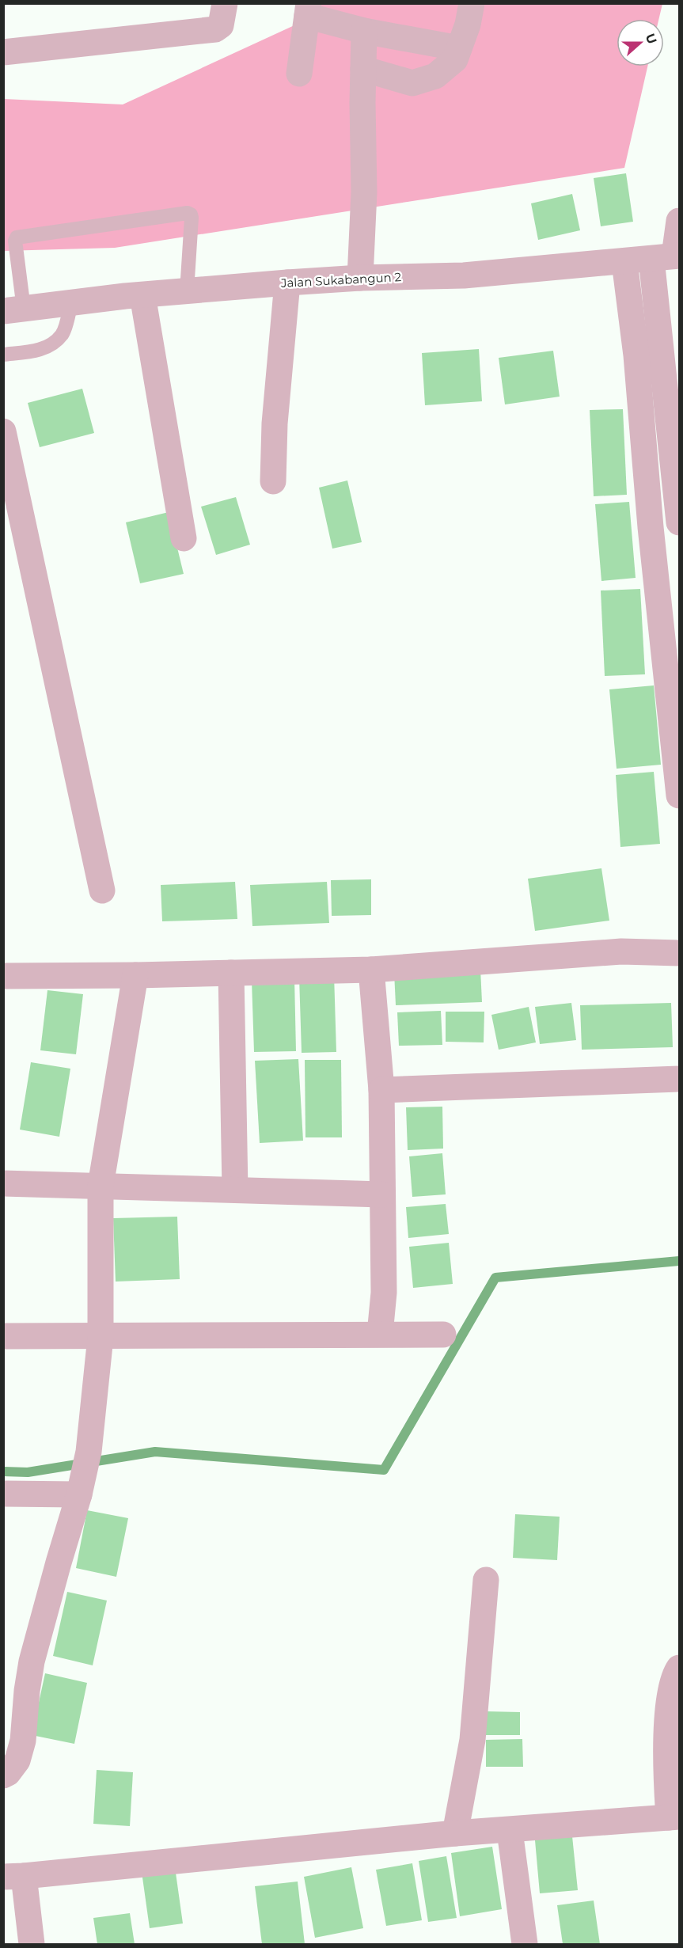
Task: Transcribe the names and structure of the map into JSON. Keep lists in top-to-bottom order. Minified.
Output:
{"streets":{"street":["Jalan Sukabangun 2"]},"north":"right"}
